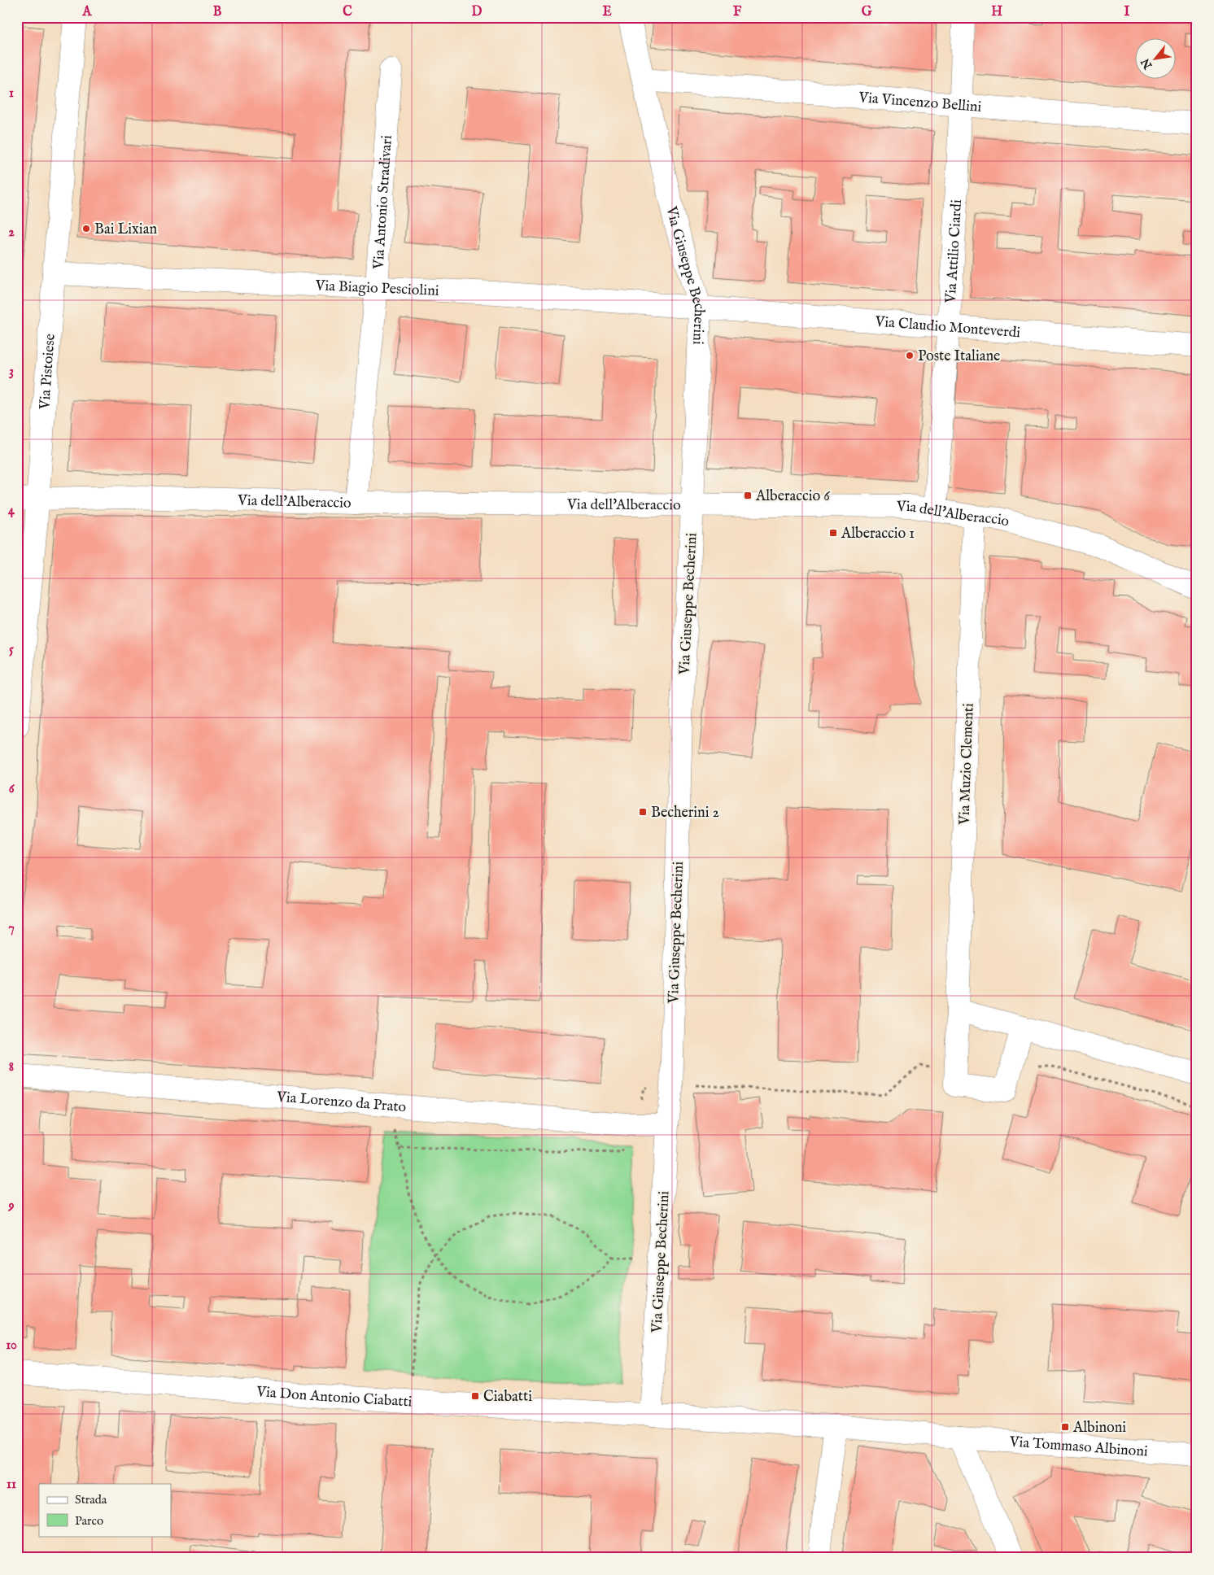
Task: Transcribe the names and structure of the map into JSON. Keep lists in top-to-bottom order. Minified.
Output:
{"streets":{"street":["Via Vincenzo Bellini","Via Antonio Stradivari","Via Attilio Ciardi","Via Giuseppe Becherini","Via Biagio Pesciolini","Via Claudio Monteverdi","Via Pistoiese","Via dell'Alberaccio","Via Muzio Clementi","Via Lorenzo da Prato","Via Don Antonio Ciabatti","Via Tommaso Albinoni"]},"crossings":[["Via Vincenzo Bellini","Via Attilio Ciardi"],["Via Vincenzo Bellini","Via Giuseppe Becherini"],["Via Antonio Stradivari","Via Biagio Pesciolini"],["Via Antonio Stradivari","Via dell'Alberaccio"],["Via Attilio Ciardi","Via Claudio Monteverdi"],["Via Attilio Ciardi","Via dell'Alberaccio"],["Via Giuseppe Becherini","Via Biagio Pesciolini"],["Via Giuseppe Becherini","Via Claudio Monteverdi"],["Via Giuseppe Becherini","Via dell'Alberaccio"],["Via Giuseppe Becherini","Via Lorenzo da Prato"],["Via Giuseppe Becherini","Via Don Antonio Ciabatti"],["Via Biagio Pesciolini","Via Claudio Monteverdi"],["Via Biagio Pesciolini","Via Pistoiese"],["Via Pistoiese","Via dell'Alberaccio"],["Via dell'Alberaccio","Via Muzio Clementi"]],"places":{"other":["Bai Lixian","Poste Italiane"],"transit":["Alberaccio 6","Alberaccio 1","Becherini 2","Ciabatti","Albinoni"]},"legend":["Strada","Parco"],"north":"bottom left","grid":{"columns":["A","B","C","D","E","F","G","H","I"],"rows":["1","2","3","4","5","6","7","8","9","10","11"]}}
